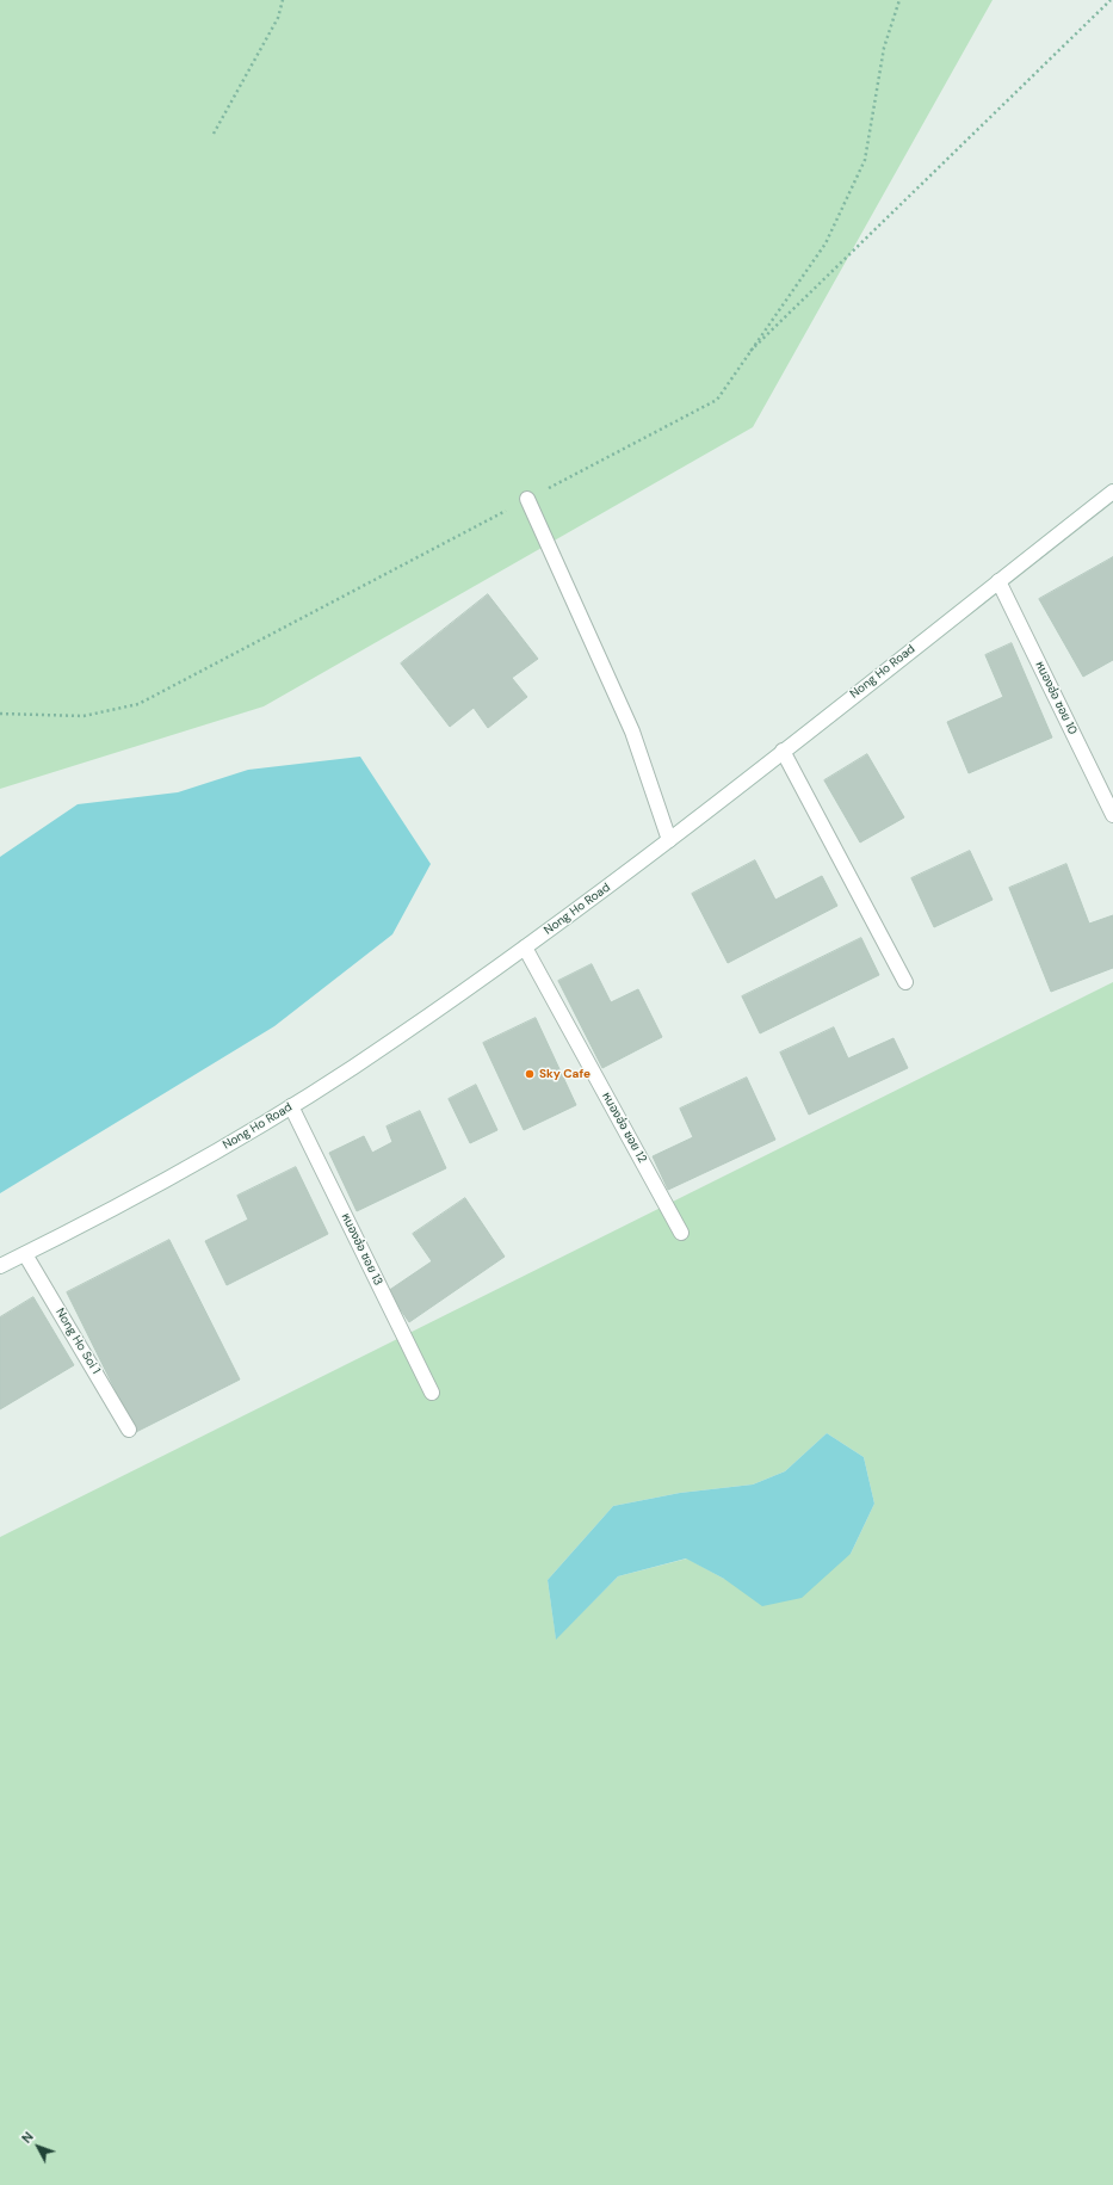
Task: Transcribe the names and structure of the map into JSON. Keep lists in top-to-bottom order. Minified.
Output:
{"streets":{"main road":["Nong Ho Road","หนองฮ่อ ซอย 10","หนองฮ่อ ซอย 12","หนองฮ่อ ซอย 13","Nong Ho Soi 1"]},"crossings":[["Nong Ho Road","หนองฮ่อ ซอย 10"],["Nong Ho Road","หนองฮ่อ ซอย 12"],["Nong Ho Road","หนองฮ่อ ซอย 13"],["Nong Ho Road","Nong Ho Soi 1"]],"places":["Sky Cafe"],"north":"top left"}
